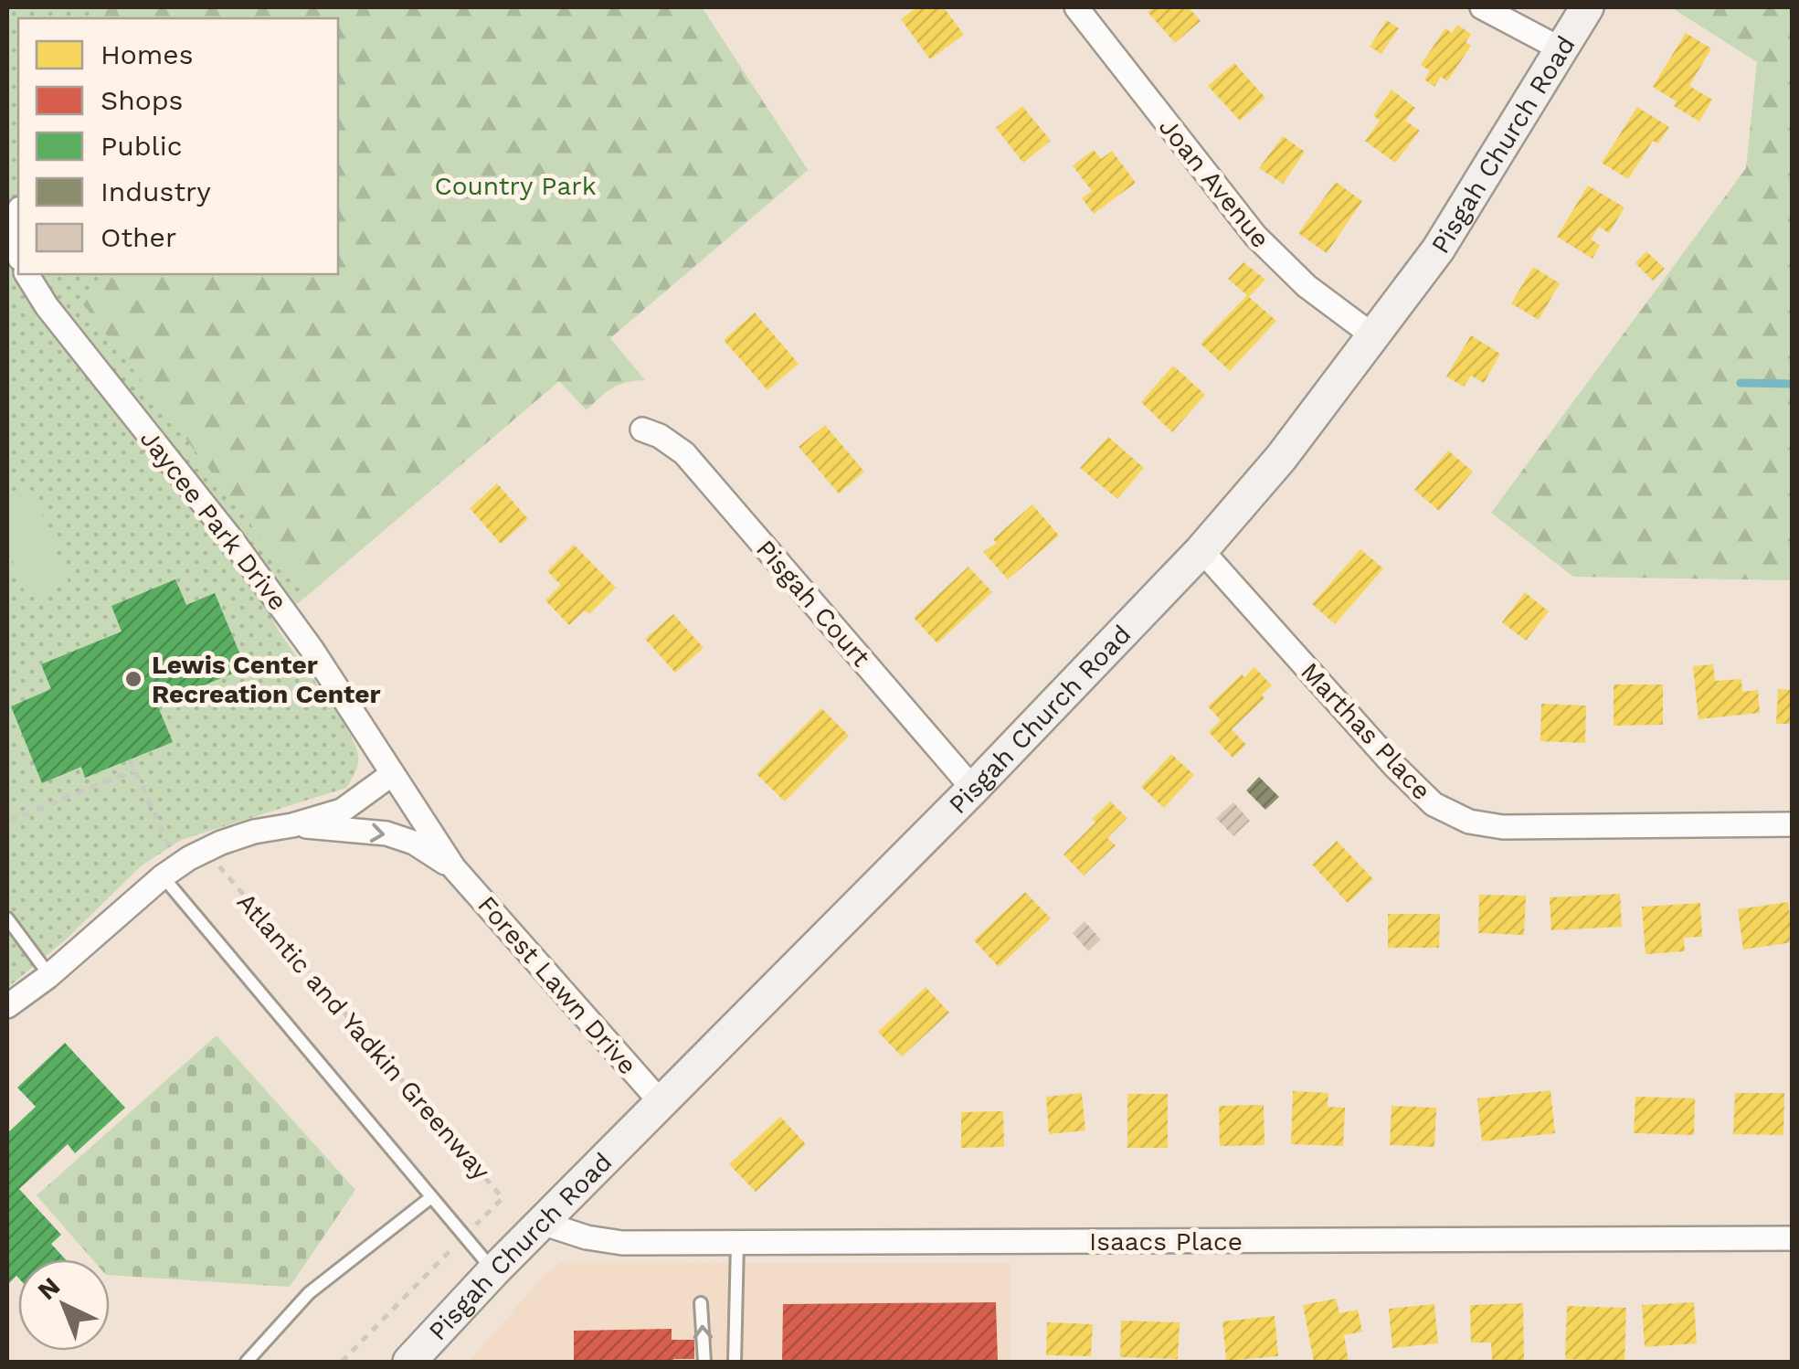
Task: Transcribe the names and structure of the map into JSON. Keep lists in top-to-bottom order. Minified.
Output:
{"streets":{"main road":["Pisgah Church Road"],"street":["Joan Avenue","Jaycee Park Drive","Pisgah Court","Marthas Place","Forest Lawn Drive","Isaacs Place"],"path":["Atlantic and Yadkin Greenway"]},"crossings":[["Pisgah Church Road","Joan Avenue"],["Pisgah Church Road","Pisgah Court"],["Pisgah Church Road","Marthas Place"],["Pisgah Church Road","Forest Lawn Drive"],["Pisgah Church Road","Isaacs Place"],["Jaycee Park Drive","Forest Lawn Drive"]],"parks":["Country Park"],"places":["Lewis Center Recreation Center"],"legend":["Homes","Shops","Public","Industry","Other"],"north":"top left"}
